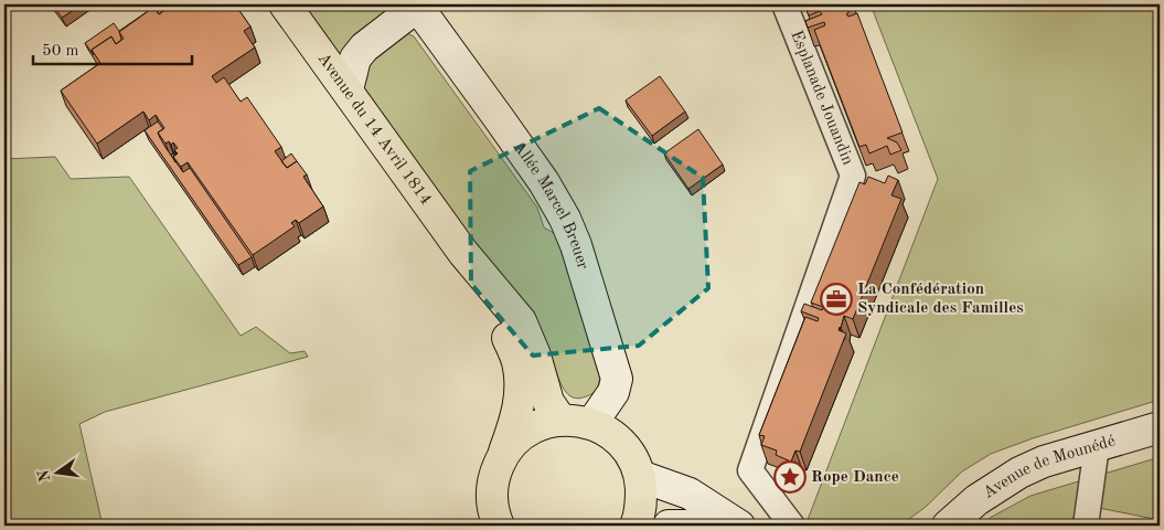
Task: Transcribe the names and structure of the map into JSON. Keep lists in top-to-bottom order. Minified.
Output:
{"streets":{"main road":["Avenue du 14 Avril 1814"],"street":["Esplanade Jouandin","Allée Marcel Breuer","Avenue de Mounédé"]},"crossings":[["Avenue du 14 Avril 1814","Allée Marcel Breuer"]],"places":{"office":["La Confédération Syndicale des Familles"],"place":["Rope Dance"]},"scale_bar":"50 m","north":"left"}
